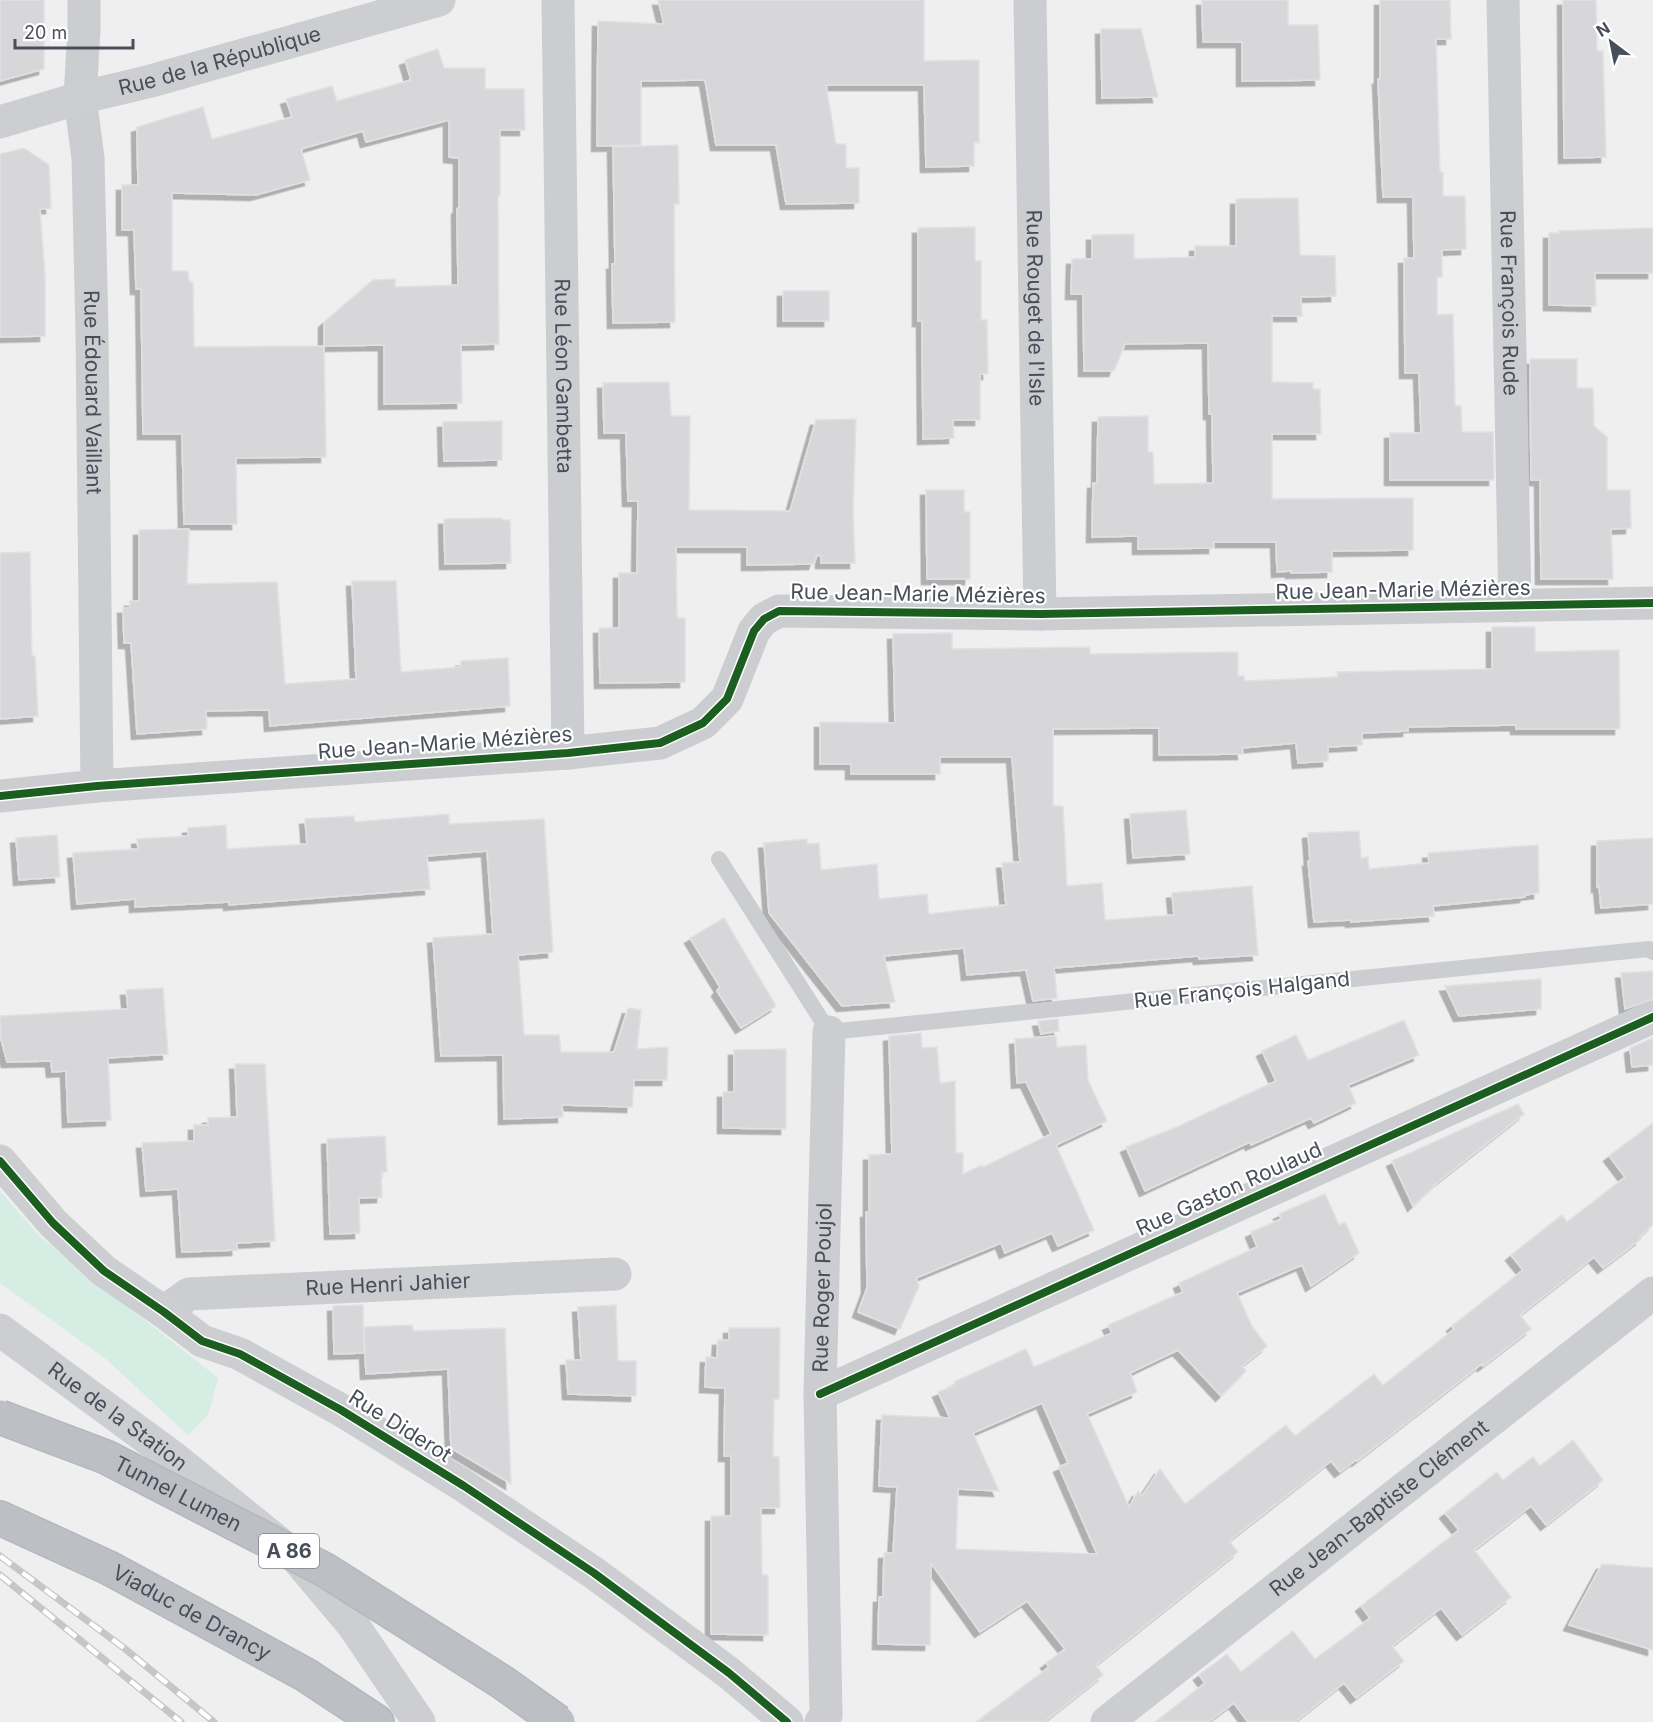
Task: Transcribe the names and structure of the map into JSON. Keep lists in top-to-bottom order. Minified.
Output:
{"streets":{"highway":["Tunnel Lumen","A 86","Viaduc de Drancy"],"street":["Rue de la République","Rue François Rude","Rue Rouget de l'Isle","Rue Léon Gambetta","Rue Édouard Vaillant","Rue Jean-Marie Mézières","Rue Gaston Roulaud","Rue Henri Jahier","Rue Roger Poujol","Rue de la Station","Rue Diderot","Rue Jean-Baptiste Clément"],"lane":["Rue François Halgand"]},"crossings":[["Rue de la République","Rue Édouard Vaillant"],["Rue François Rude","Rue Jean-Marie Mézières"],["Rue Rouget de l'Isle","Rue Jean-Marie Mézières"],["Rue Léon Gambetta","Rue Jean-Marie Mézières"],["Rue Édouard Vaillant","Rue Jean-Marie Mézières"],["Rue François Halgand","Rue Roger Poujol"],["Rue Gaston Roulaud","Rue Roger Poujol"],["Rue Henri Jahier","Rue Diderot"]],"scale_bar":"20 m","north":"top left"}
